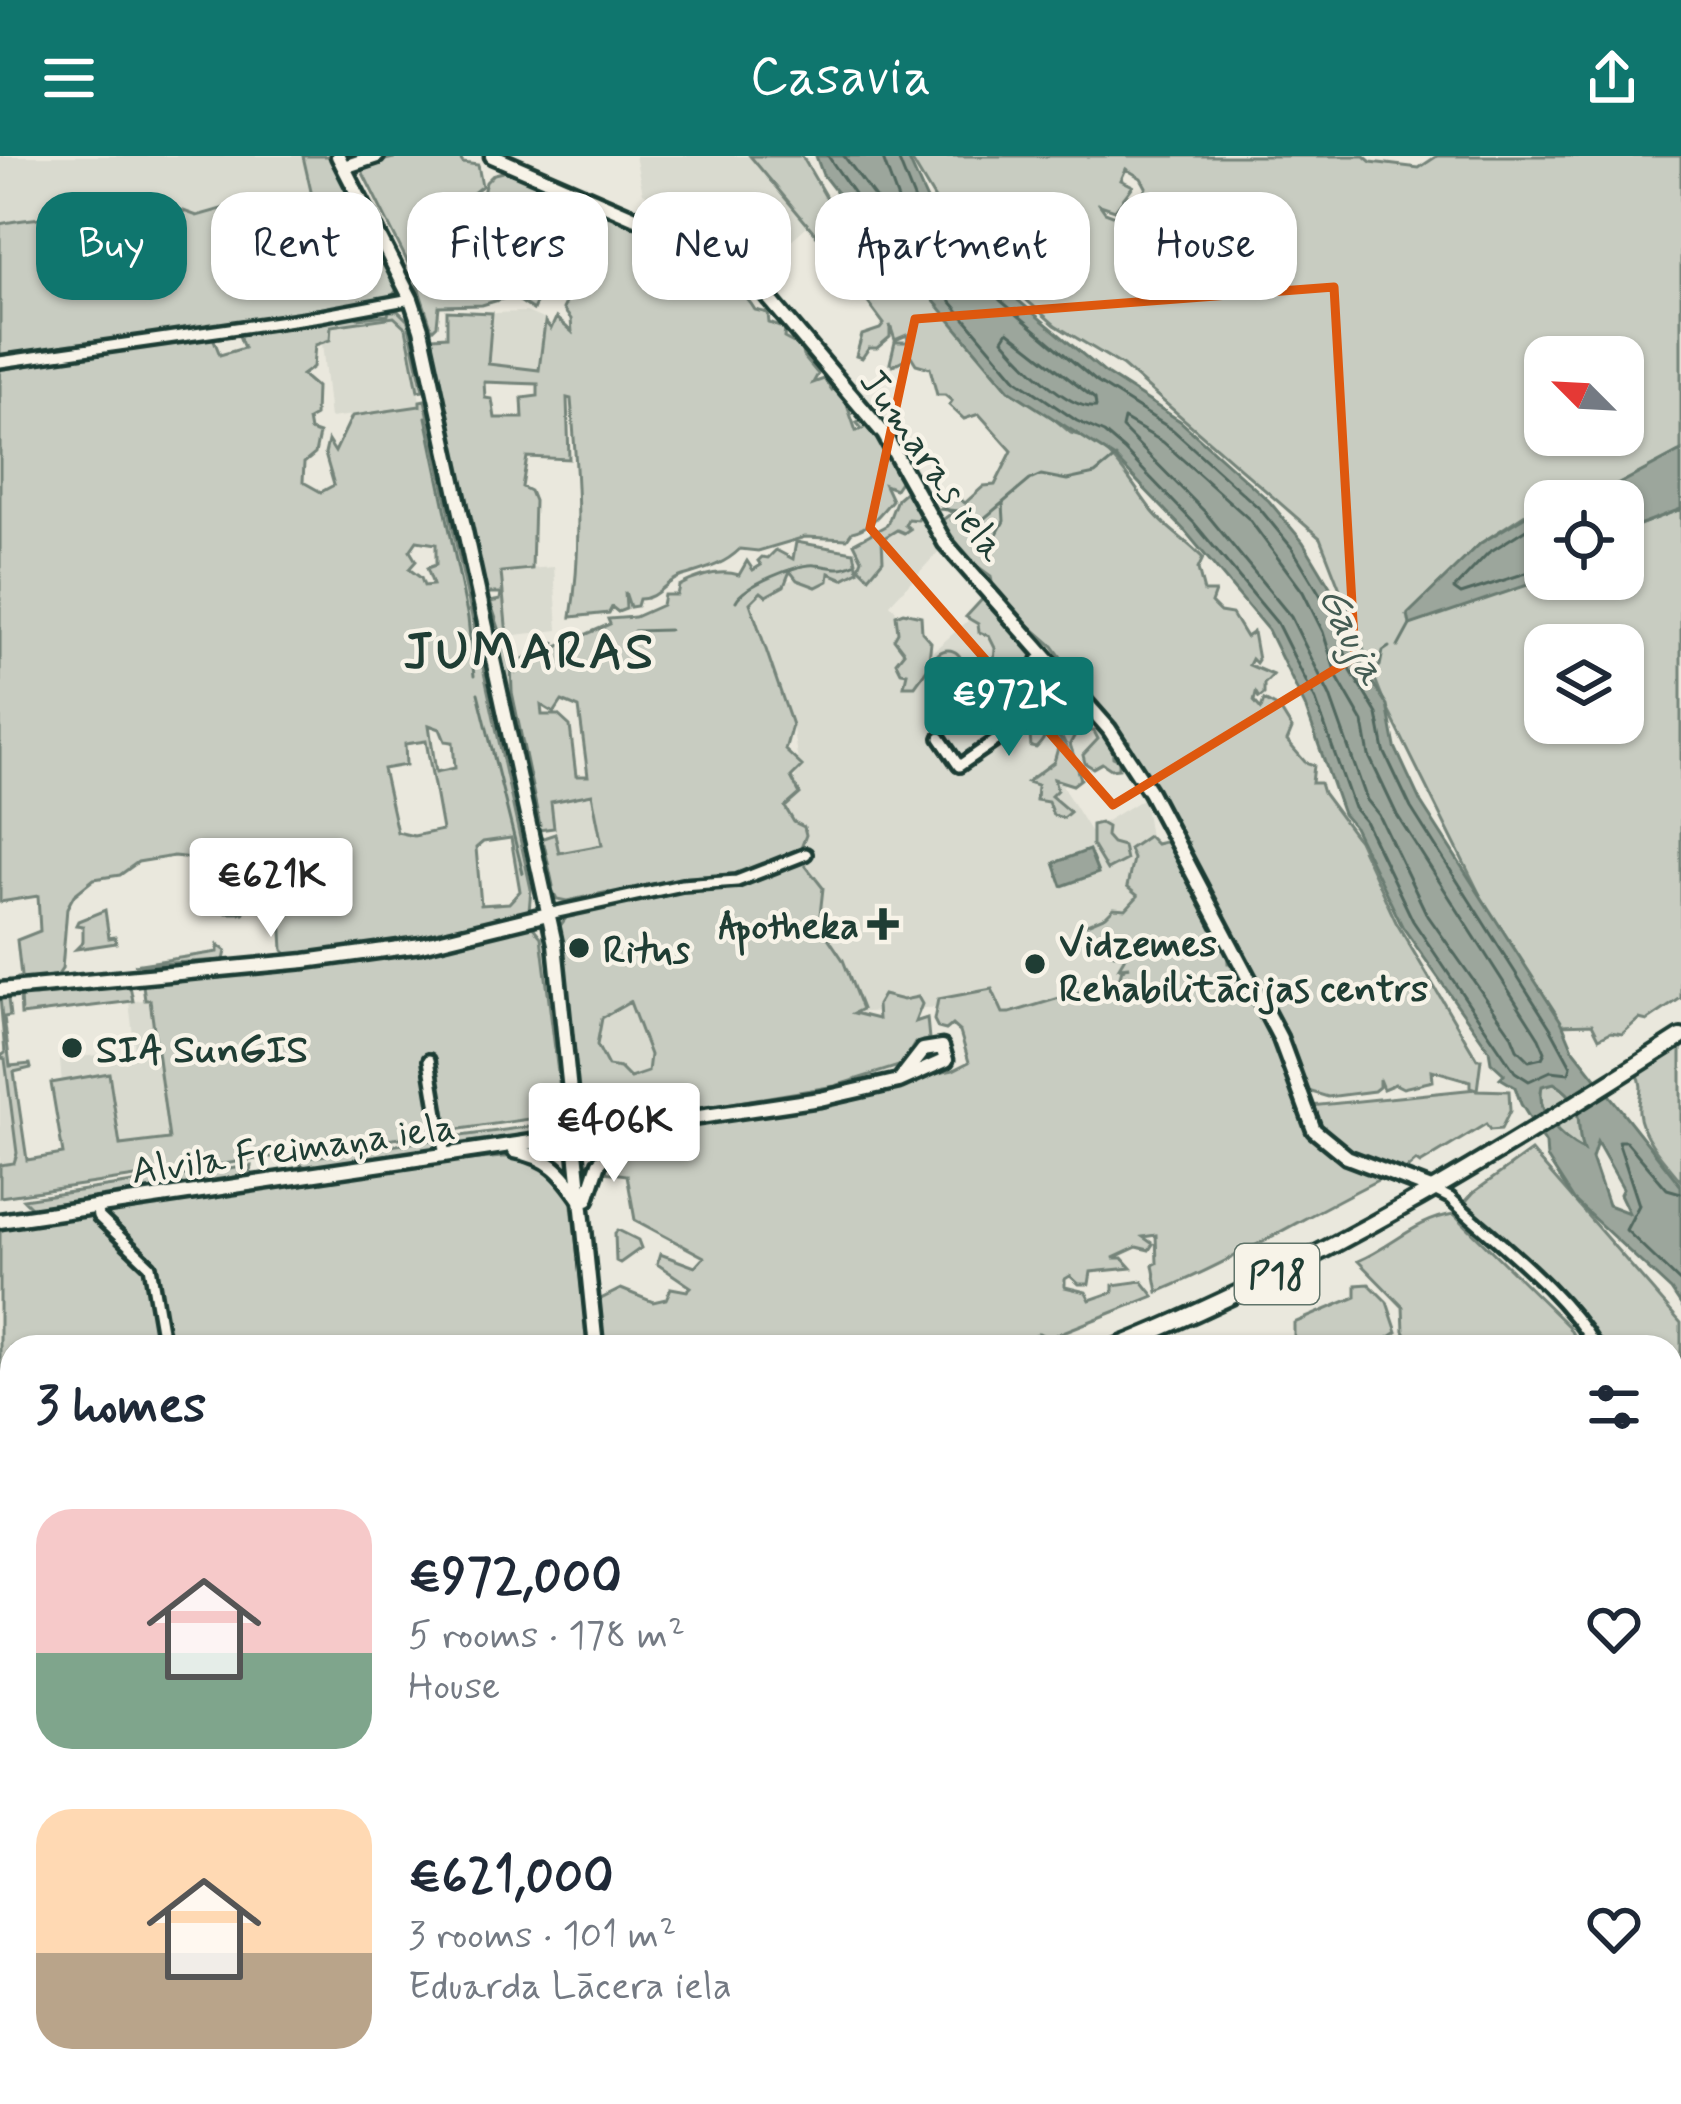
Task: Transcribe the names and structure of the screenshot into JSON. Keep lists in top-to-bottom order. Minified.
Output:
{"streets":{"main road":["P18"],"street":["Jumaras iela","Alvila Freimaņa iela"]},"crossings":[["Jumaras iela","P18"]],"districts":["JUMARAS"],"water":["Gauja"],"places":{"health":["Apotheka"],"other":["Ritus","Vidzemes Rehabilitācijas centrs","SIA SunGIS"]},"north":"top left","page":{"header":"Casavia","chip":["Buy","Rent","Filters","New","Apartment","House"],"price":["€972K","€621K","€406K"],"heading":"3 homes","list":[{"name":"€972,000","note":"5 rooms · 178 m² · House"},{"name":"€621,000","note":"3 rooms · 101 m² · Eduarda Lācera iela"}]}}
